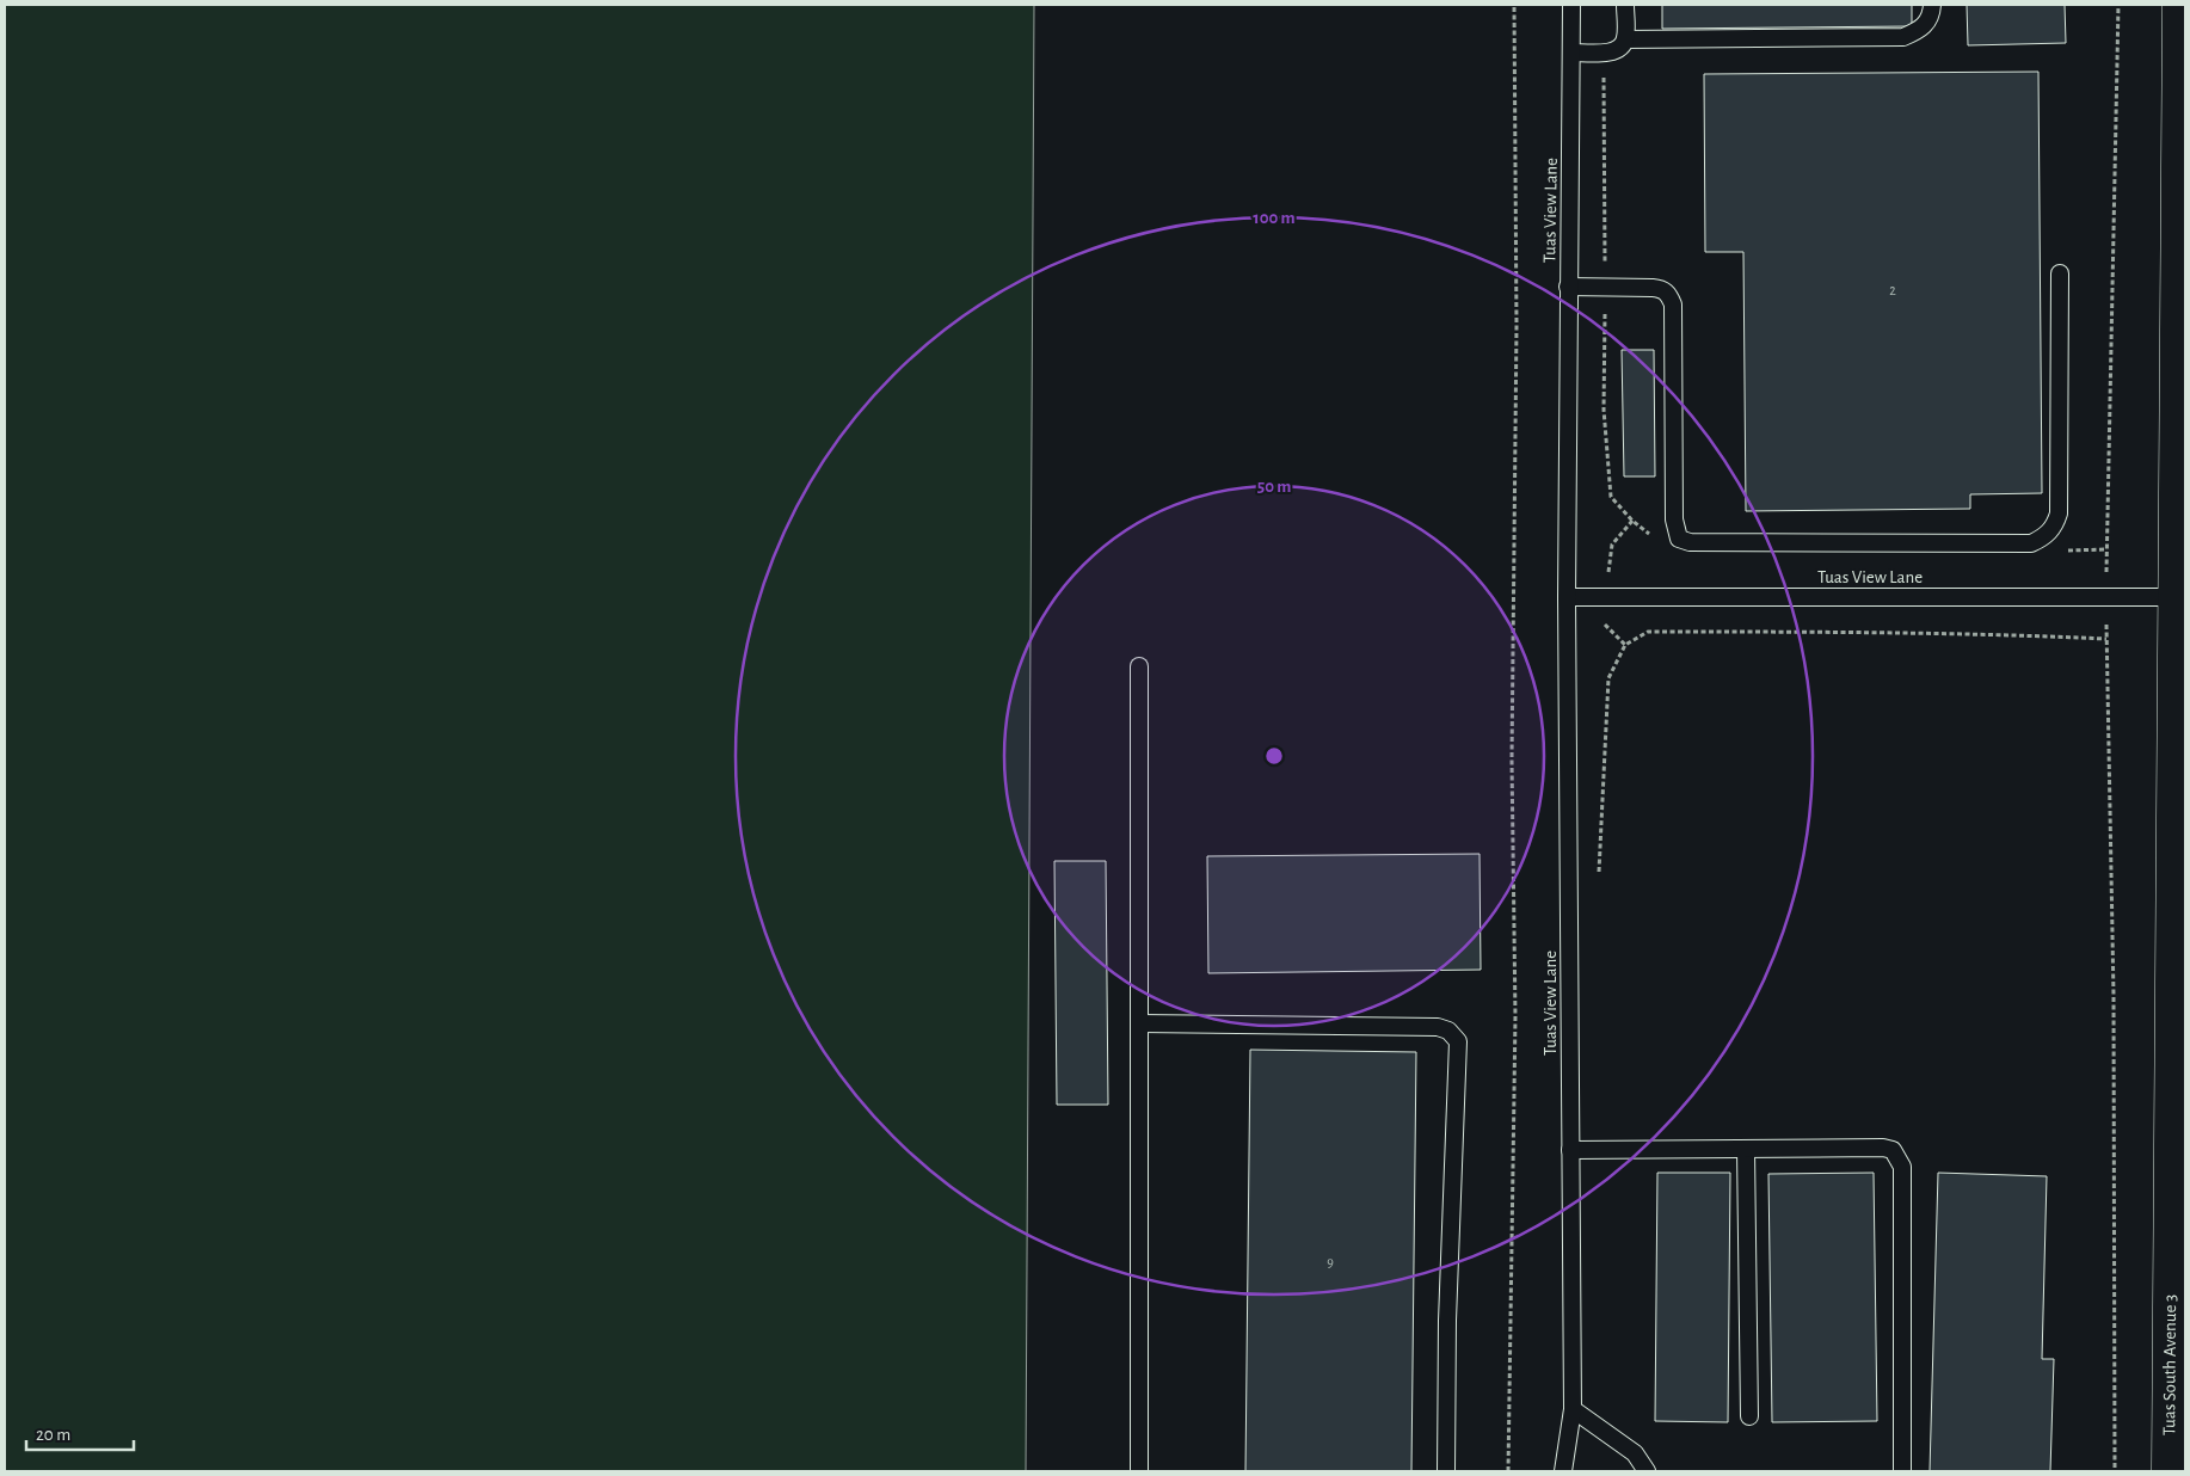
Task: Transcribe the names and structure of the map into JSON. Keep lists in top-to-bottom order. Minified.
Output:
{"streets":{"street":["Tuas South Avenue 3"],"lane":["Tuas View Lane"]},"crossings":[["Tuas View Lane","Tuas South Avenue 3"]],"house_numbers":["2","9"],"scale_bar":"20 m","rings":["100 m","50 m"]}
